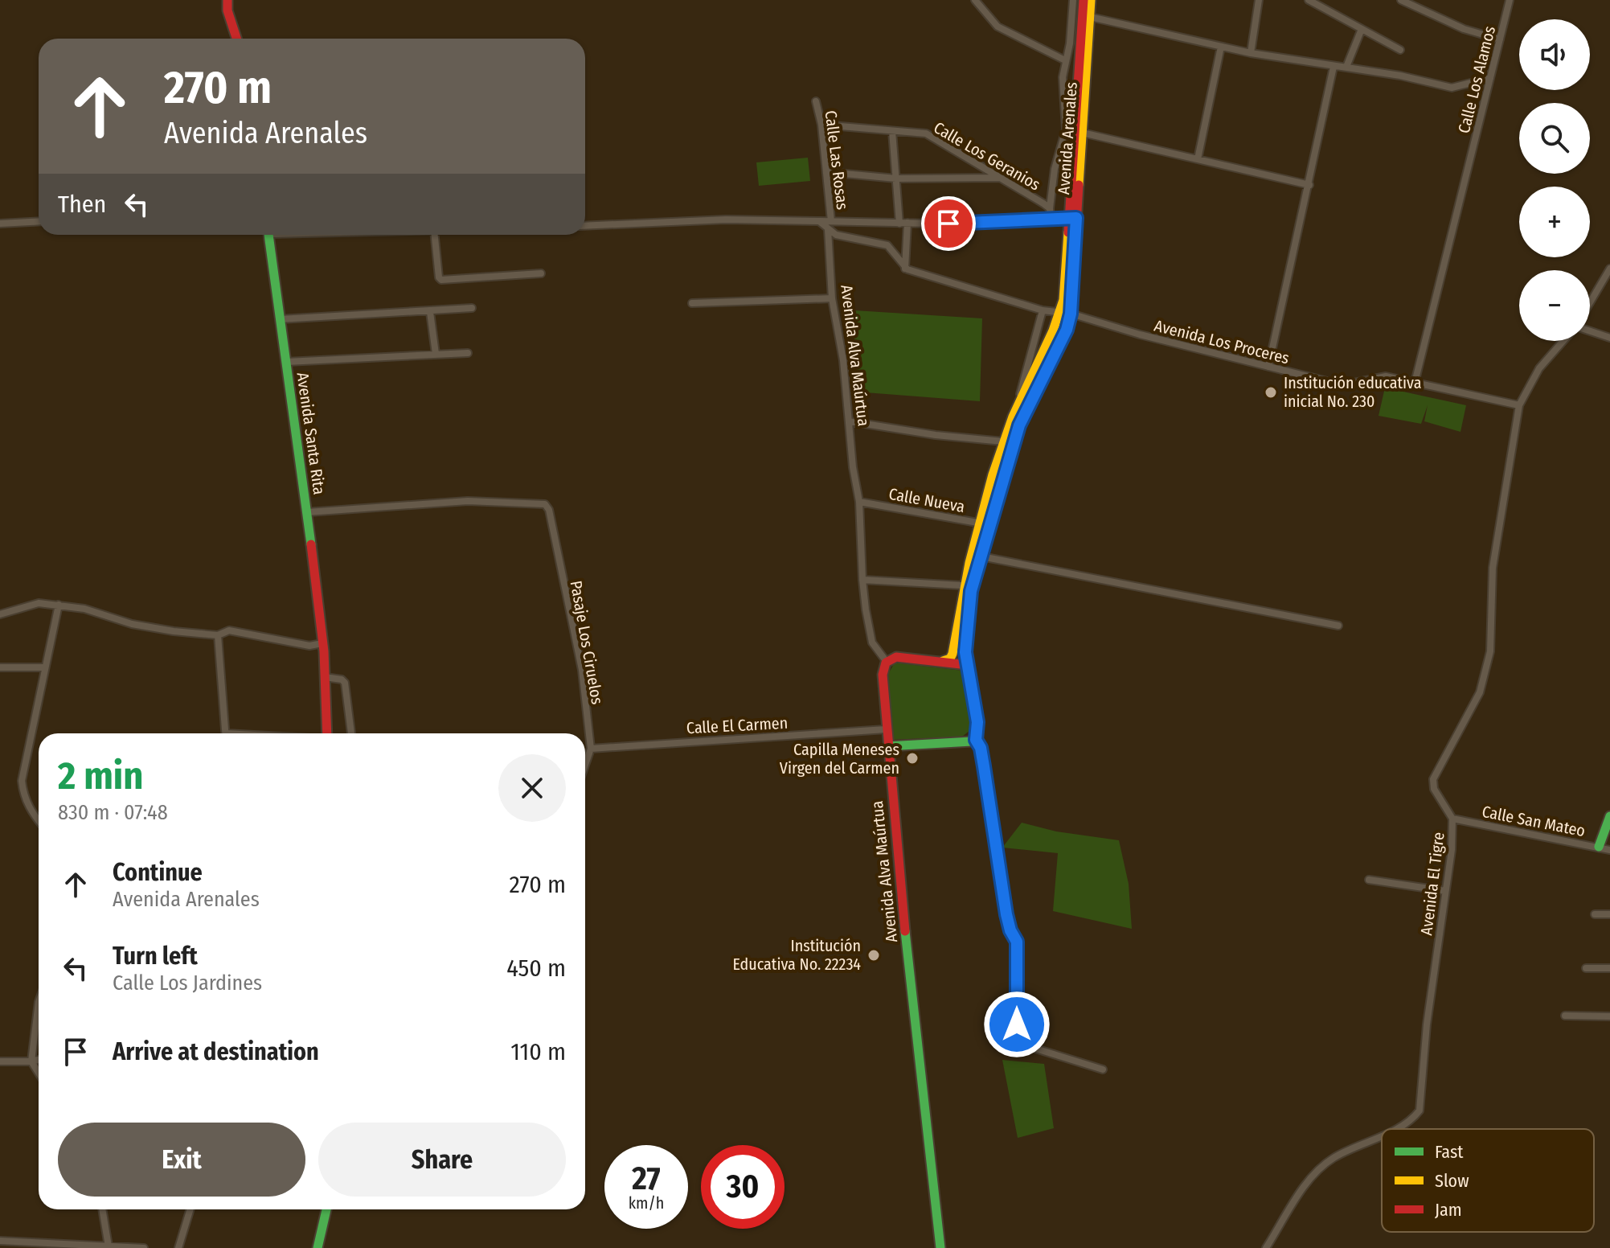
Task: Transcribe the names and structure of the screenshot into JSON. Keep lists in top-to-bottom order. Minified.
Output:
{"streets":{"main road":["Avenida Arenales","Avenida Alva Maúrtua","Avenida Santa Rita"],"street":["Calle Los Alamos","Calle Los Geranios","Calle Las Rosas","Avenida Los Proceres","Calle Nueva","Pasaje Los Ciruelos","Calle El Carmen","Calle San Mateo","Avenida El Tigre"]},"crossings":[["Calle Los Alamos","Avenida Los Proceres"],["Avenida Arenales","Avenida Los Proceres"],["Avenida Arenales","Calle Nueva"],["Calle Los Geranios","Calle Las Rosas"],["Avenida Los Proceres","Avenida El Tigre"],["Avenida Alva Maúrtua","Calle Nueva"],["Avenida Alva Maúrtua","Calle El Carmen"],["Avenida Santa Rita","Pasaje Los Ciruelos"],["Pasaje Los Ciruelos","Calle El Carmen"],["Calle San Mateo","Avenida El Tigre"]],"places":["Institución educativa inicial No. 230","Capilla Meneses Virgen del Carmen","Institución Educativa No. 22234"],"legend":["Fast","Slow","Jam"],"page":{"map_buttons":["+","−"],"turn":["270 m","Avenida Arenales"],"then":"Then","heading":["2 min","830 m · 07:48"],"list":[{"name":"Continue","note":"Avenida Arenales","value":"270 m"},{"name":"Turn left","note":"Calle Los Jardines","value":"450 m"},{"name":"Arrive at destination","value":"110 m"}],"buttons":["Exit","Share"],"speed":"27 km/h","limit":"30"}}
